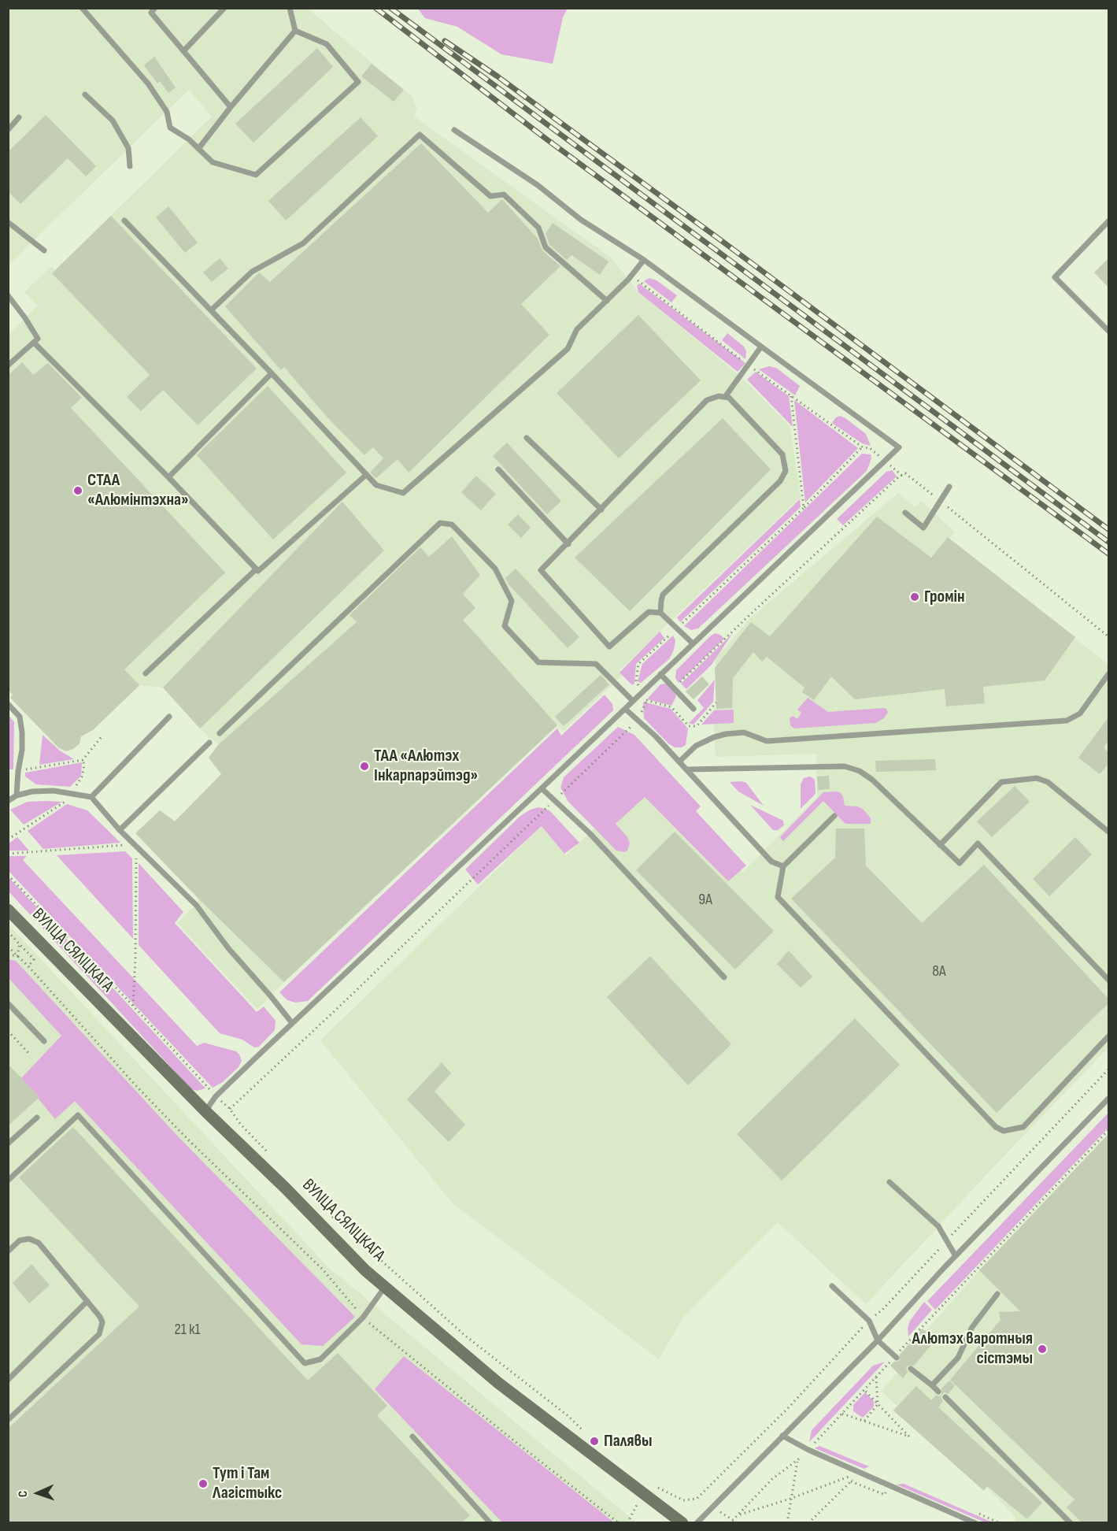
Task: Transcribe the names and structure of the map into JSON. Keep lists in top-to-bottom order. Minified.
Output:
{"streets":{"main road":["ВУЛІЦА СЯЛІЦКАГА"]},"places":["СТАА «Алюмінтэхна»","Громін","ТАА «Алютэх Інкарпарэйтэд»","Алютэх варотныя сістэмы","Палявы","Тут і Там Лагістыкс"],"house_numbers":["9А","8А","21 к1"],"north":"left"}
